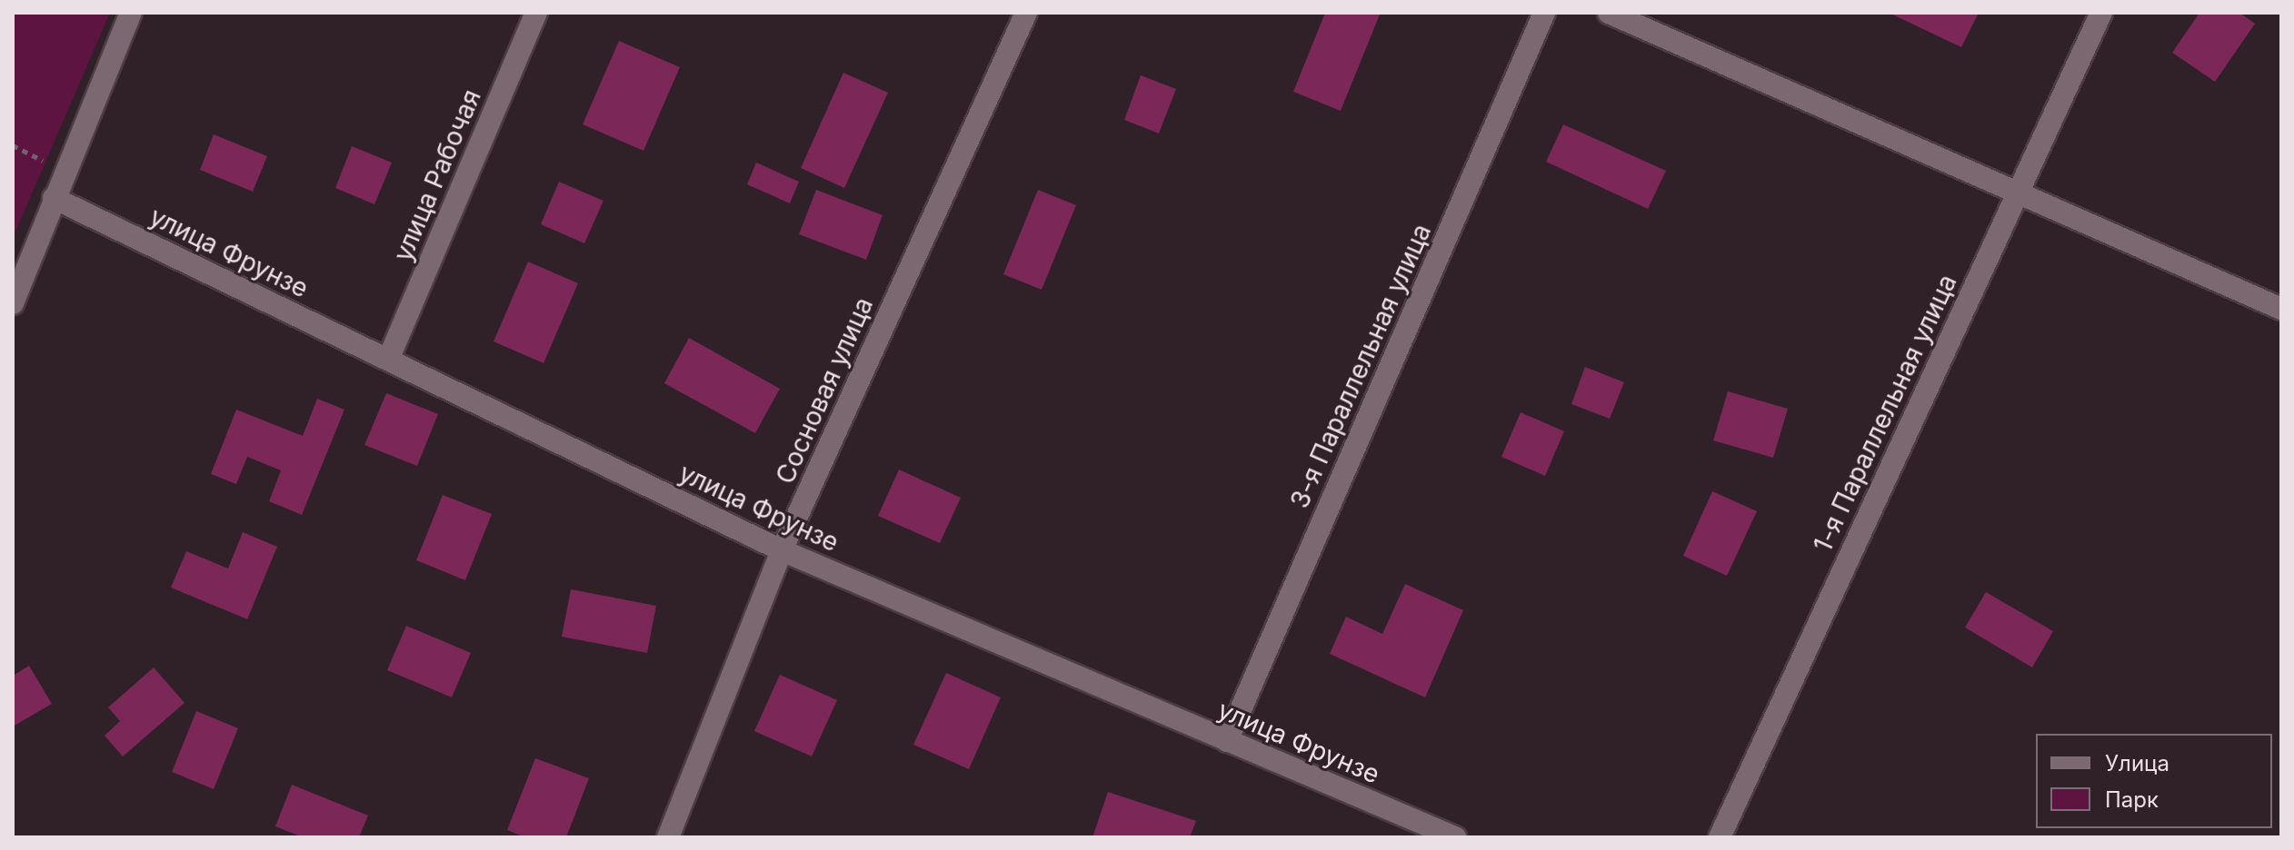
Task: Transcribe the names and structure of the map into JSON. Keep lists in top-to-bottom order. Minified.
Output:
{"streets":{"street":["улица Рабочая","улица Фрунзе","3-я Параллельная улица","Сосновая улица","1-я Параллельная улица"]},"crossings":[["улица Рабочая","улица Фрунзе"],["улица Фрунзе","3-я Параллельная улица"],["улица Фрунзе","Сосновая улица"]],"legend":["Улица","Парк"]}
